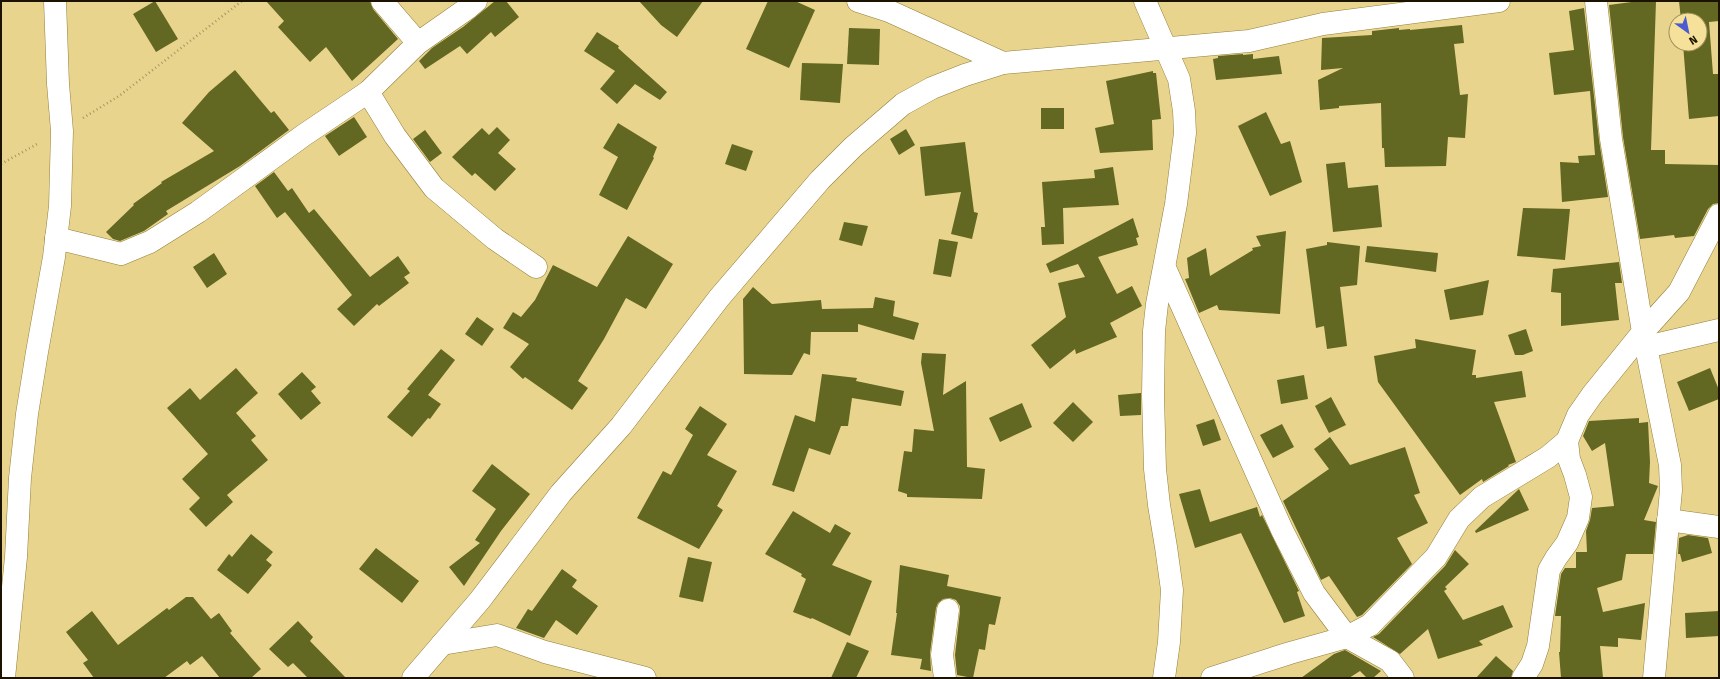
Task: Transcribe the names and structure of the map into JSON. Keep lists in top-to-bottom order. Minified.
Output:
{"north":"bottom right"}
